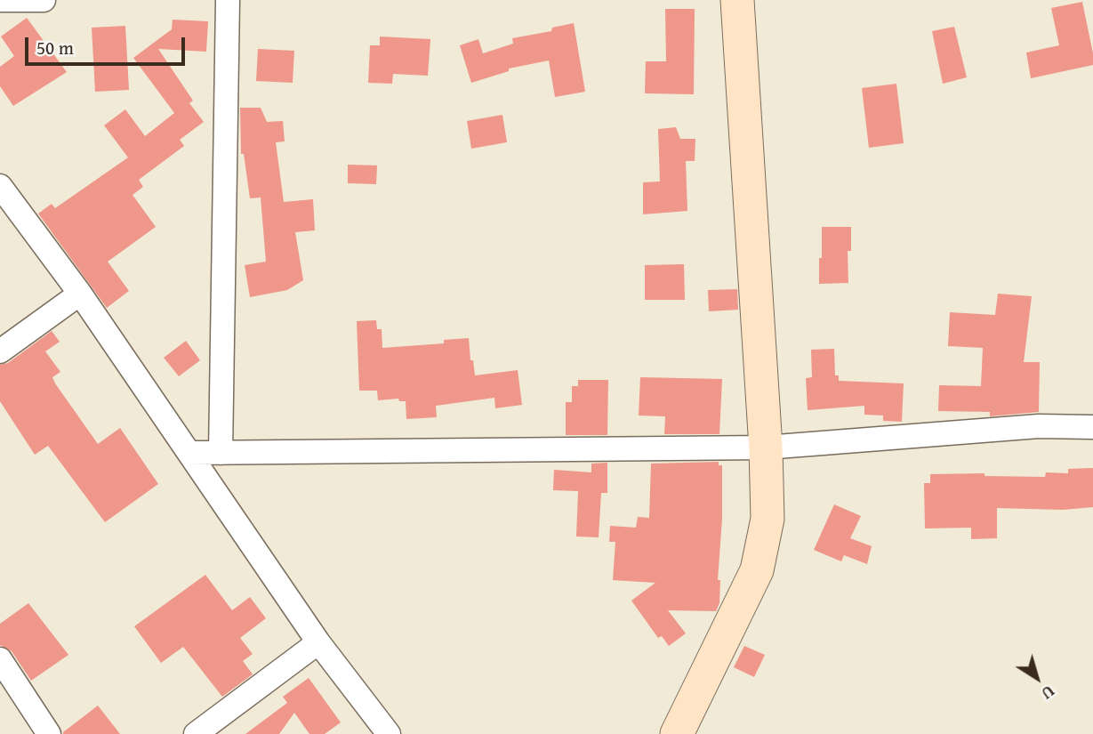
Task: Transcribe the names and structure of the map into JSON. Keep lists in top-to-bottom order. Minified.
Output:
{"scale_bar":"50 m","north":"bottom right"}
